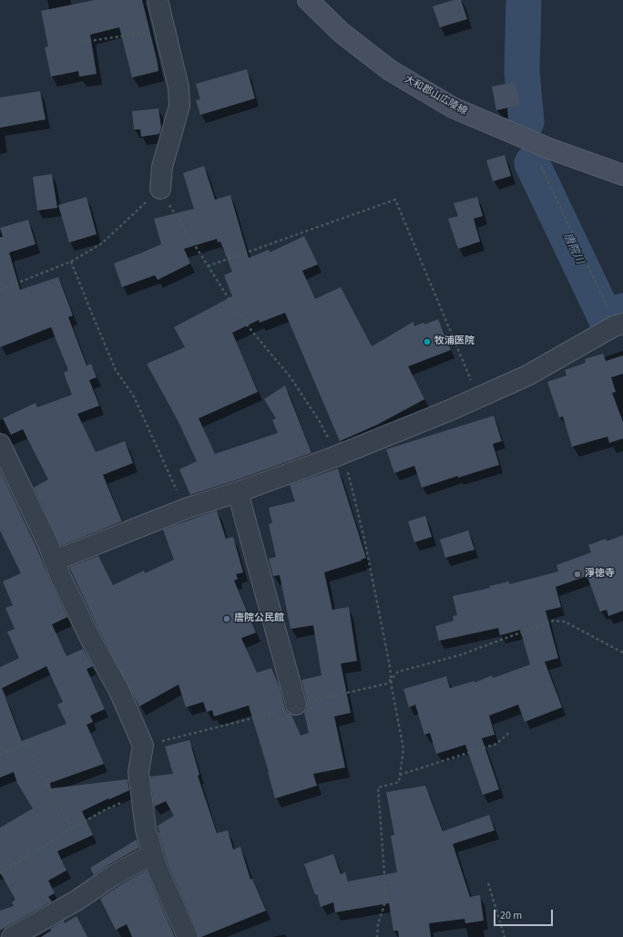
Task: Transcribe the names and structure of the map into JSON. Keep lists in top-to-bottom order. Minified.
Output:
{"streets":{"main road":["大和郡山広陵線"]},"water":["唐院川"],"places":["牧浦医院","淨徳寺","唐院公民館"],"scale_bar":"20 m"}
